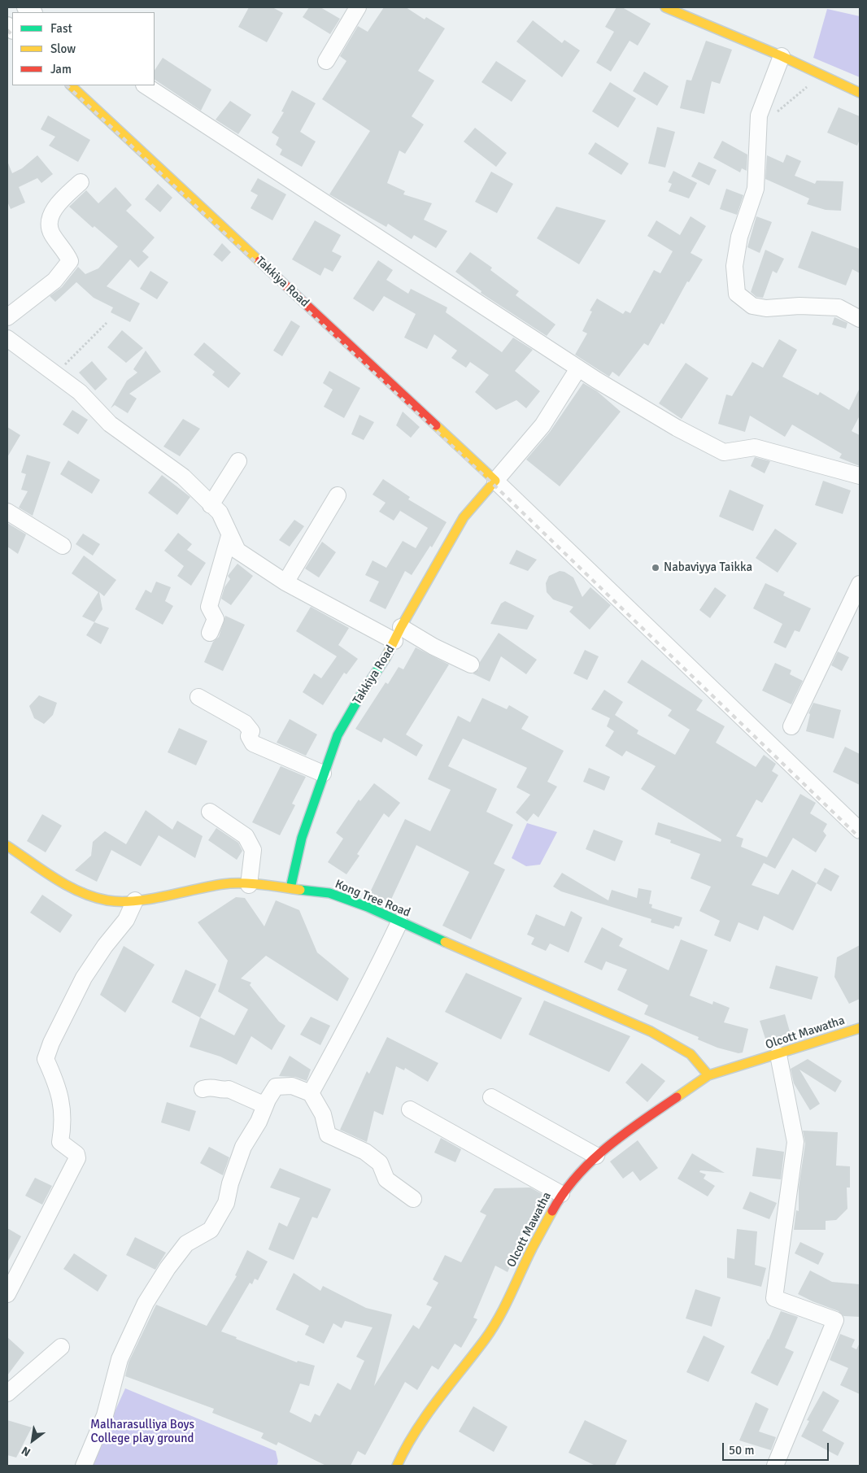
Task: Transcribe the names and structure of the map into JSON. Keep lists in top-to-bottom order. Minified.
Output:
{"streets":{"main road":["Takkiya Road","Kong Tree Road","Olcott Mawatha"]},"crossings":[["Takkiya Road","Kong Tree Road"],["Kong Tree Road","Olcott Mawatha"]],"parks":["Malharasulliya Boys College play ground"],"places":["Nabaviyya Taikka"],"legend":["Fast","Slow","Jam"],"scale_bar":"50 m","north":"bottom left"}
